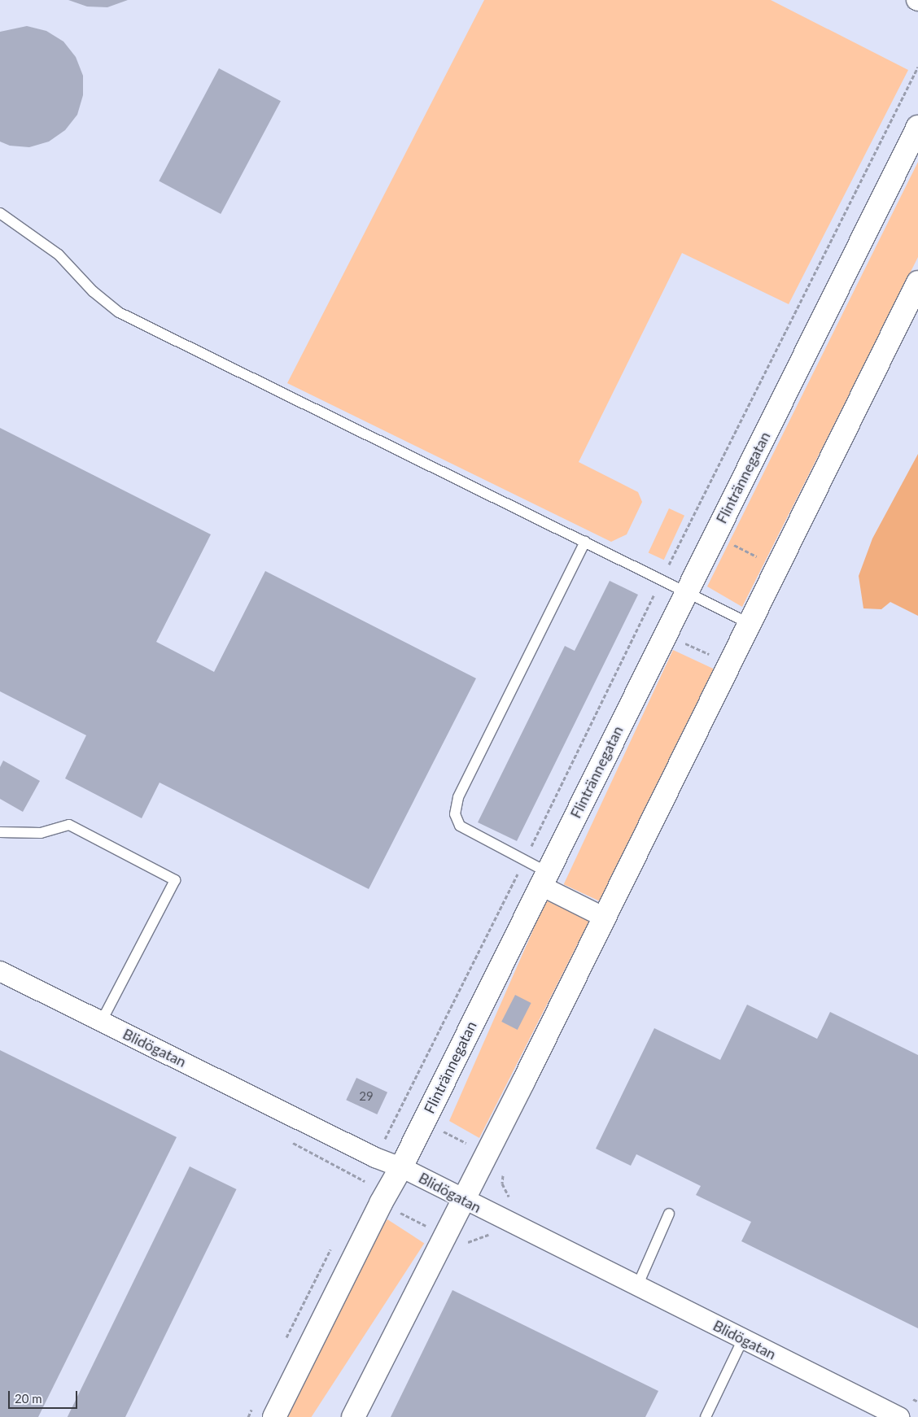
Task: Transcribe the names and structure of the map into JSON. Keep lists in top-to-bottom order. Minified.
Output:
{"streets":{"street":["Flintrännegatan","Blidögatan"]},"crossings":[["Flintrännegatan","Blidögatan"]],"house_numbers":["29"],"scale_bar":"20 m"}
